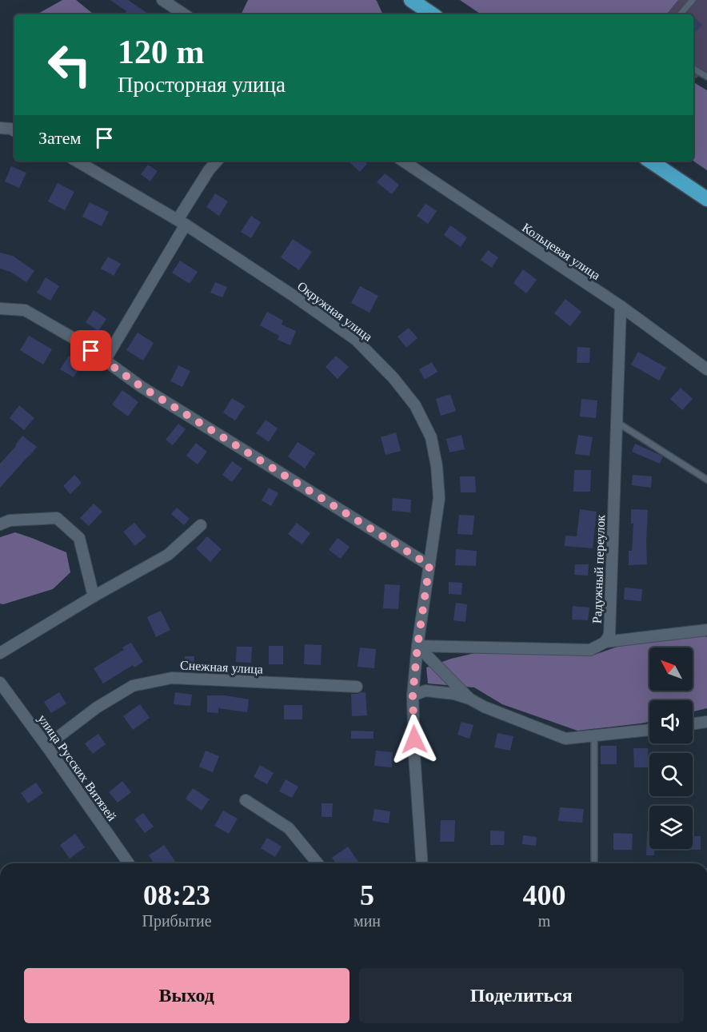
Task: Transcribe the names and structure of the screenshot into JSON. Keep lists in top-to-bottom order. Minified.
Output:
{"streets":{"street":["Кольцевая улица","Окружная улица","Радужный переулок","Снежная улица","улица Русских Витязей"]},"crossings":[["Кольцевая улица","Радужный переулок"],["Окружная улица","Радужный переулок"],["Снежная улица","улица Русских Витязей"]],"north":"top left","page":{"turn":["120 m","Просторная улица"],"then":"Затем","eta":["08:23","Прибытие","5","мин","400","m"],"buttons":["Выход","Поделиться"]}}
